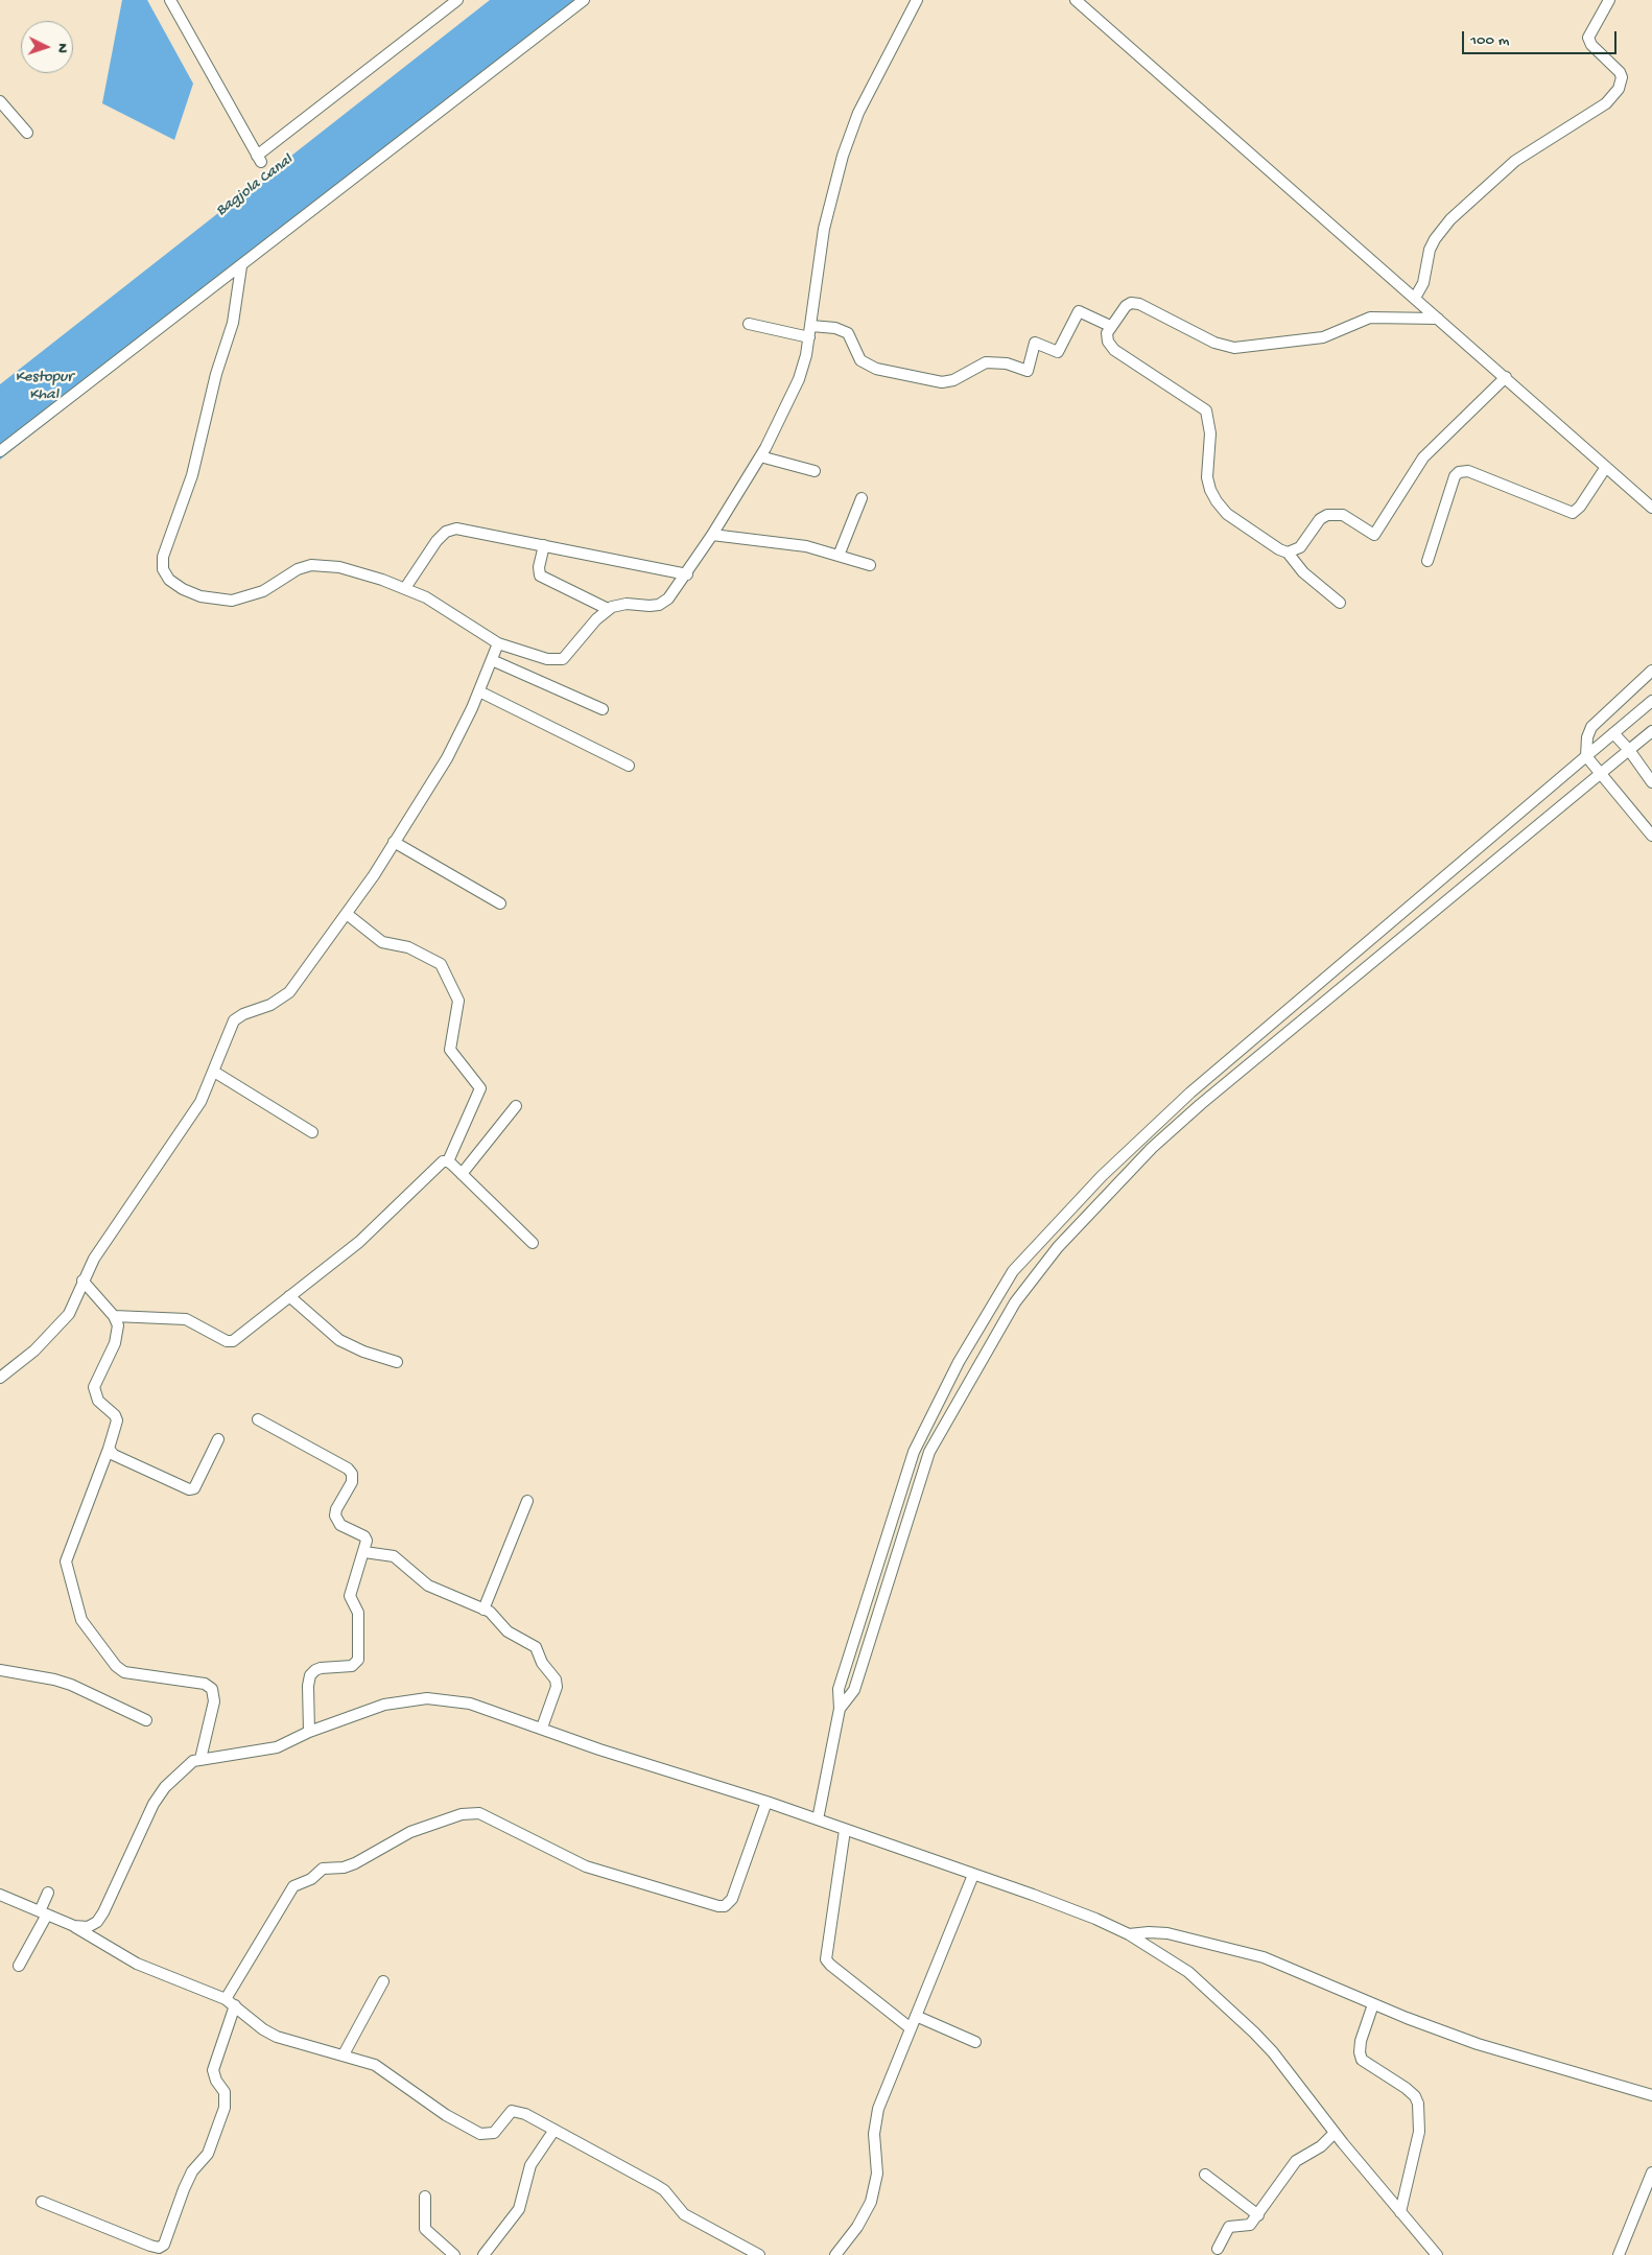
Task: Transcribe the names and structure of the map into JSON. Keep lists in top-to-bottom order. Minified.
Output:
{"water":["Bagjola Canal","Kestopur Khal"],"scale_bar":"100 m","north":"right"}
